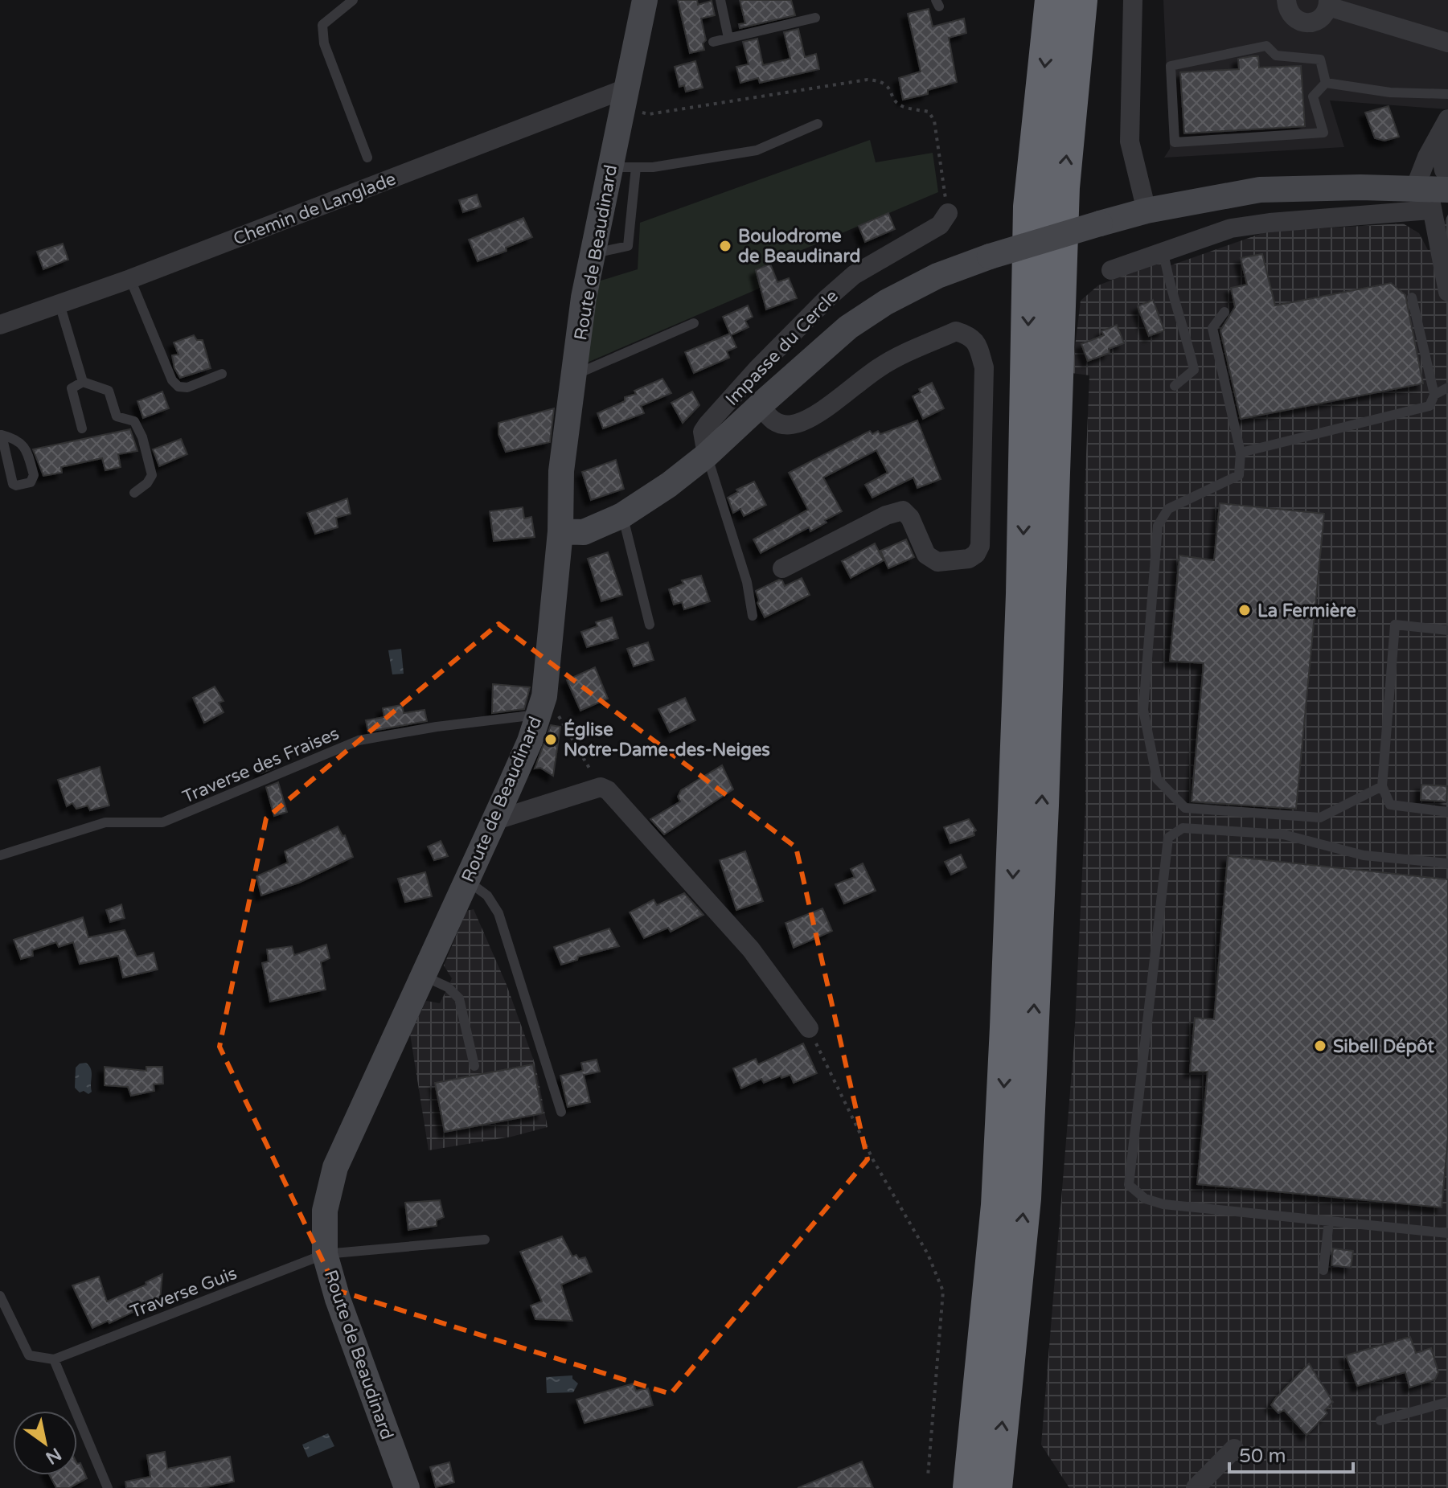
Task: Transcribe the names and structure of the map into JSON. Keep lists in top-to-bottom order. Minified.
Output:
{"streets":{"street":["Chemin de Langlade","Route de Beaudinard","Impasse du Cercle"],"lane":["Traverse des Fraises","Traverse Guis"]},"crossings":[["Chemin de Langlade","Route de Beaudinard"],["Route de Beaudinard","Traverse des Fraises"],["Route de Beaudinard","Traverse Guis"]],"places":["Boulodrome de Beaudinard","La Fermière","Église Notre-Dame-des-Neiges","Sibell Dépôt"],"scale_bar":"50 m","north":"bottom right"}
